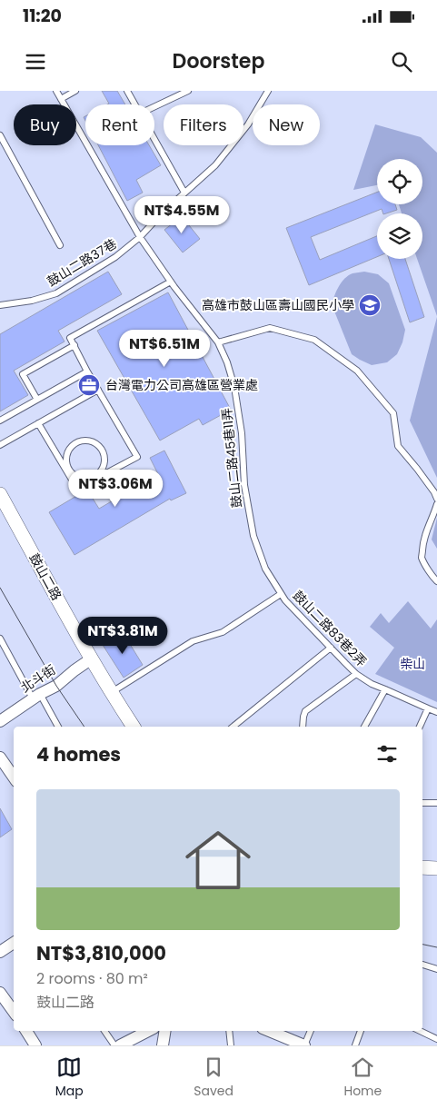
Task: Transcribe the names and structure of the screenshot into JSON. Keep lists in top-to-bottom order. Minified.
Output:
{"streets":{"street":["鼓山二路","北斗街"],"lane":["鼓山二路37巷","鼓山二路45巷11弄","鼓山二路83巷2弄"]},"crossings":[["鼓山二路37巷","鼓山二路45巷11弄"],["鼓山二路45巷11弄","鼓山二路83巷2弄"],["鼓山二路","北斗街"]],"parks":["柴山"],"places":{"school or university":["高雄市鼓山區壽山國民小學"],"office":["台灣電力公司高雄區營業處"]},"page":{"status":"11:20","header":"Doorstep","chip":["Buy","Rent","Filters","New"],"price":["NT$4.55M","NT$6.51M","NT$3.06M","NT$3.81M"],"heading":"4 homes","list":[{"name":"NT$3,810,000","note":"2 rooms · 80 m² · 鼓山二路"}],"tabs":["Map","Saved","Home"]}}
